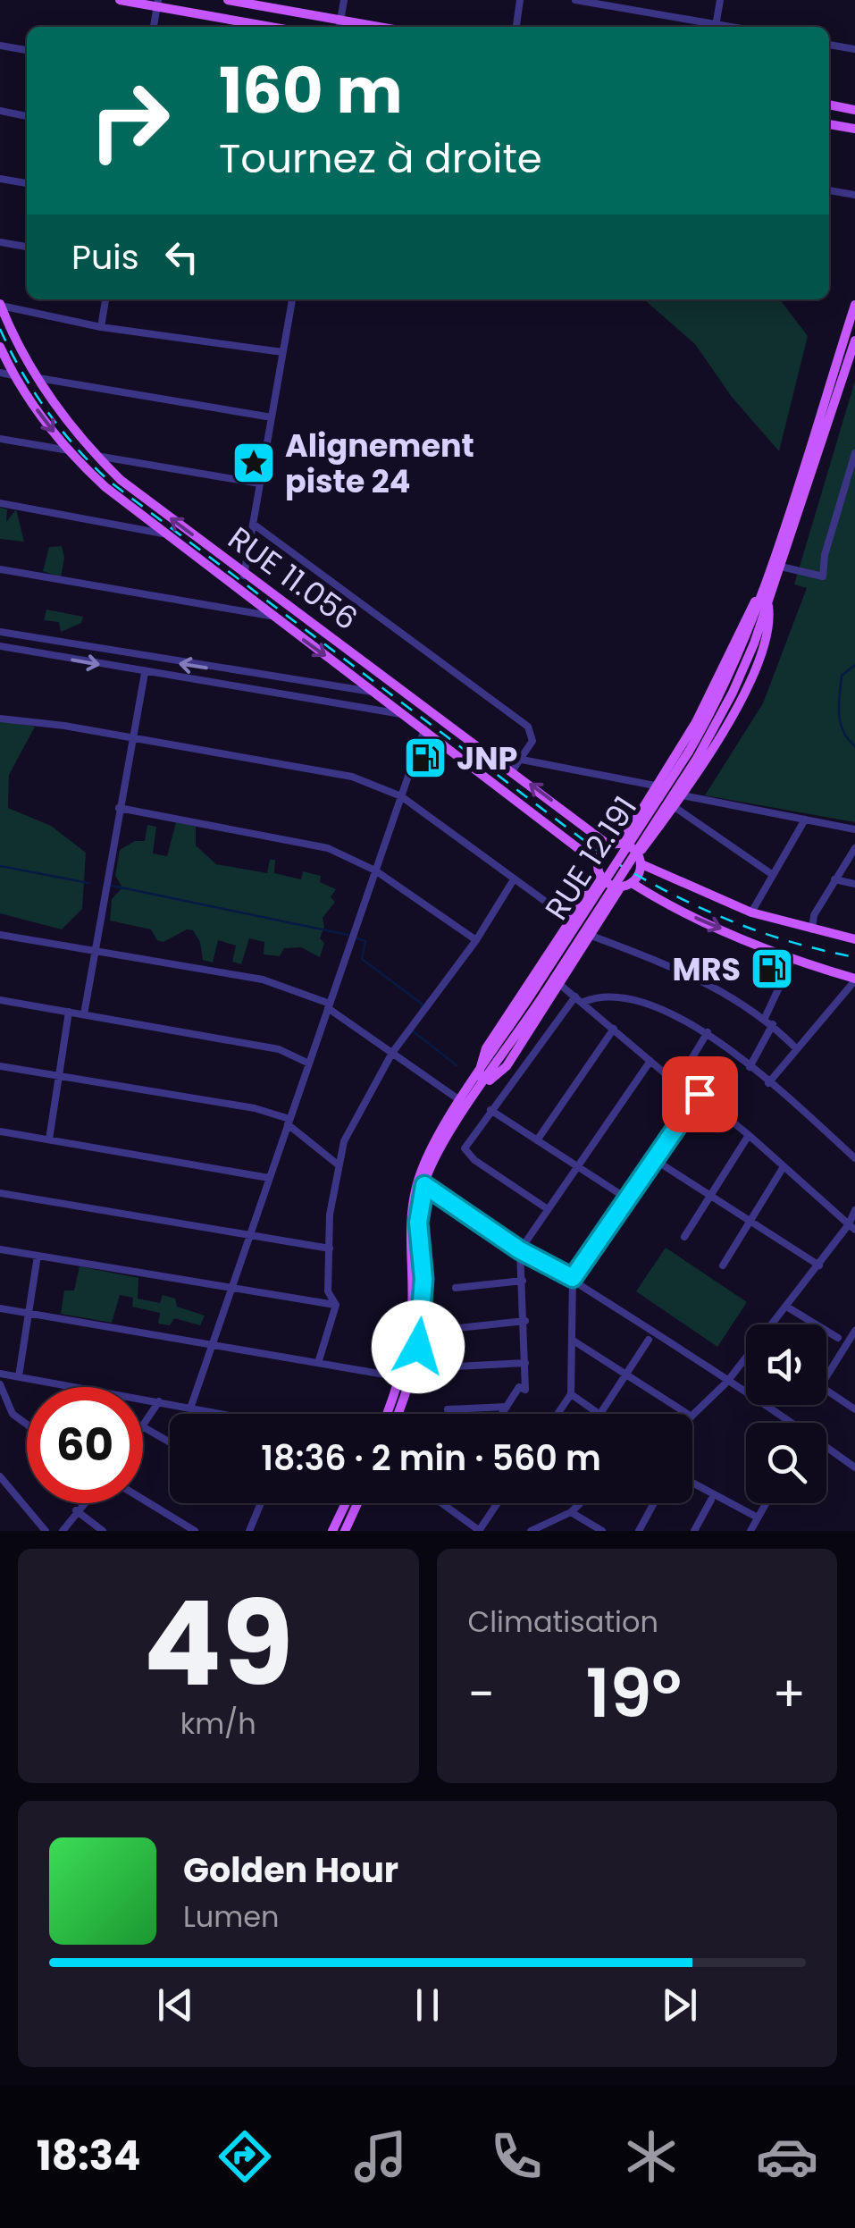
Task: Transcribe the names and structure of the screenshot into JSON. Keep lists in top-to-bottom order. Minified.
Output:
{"streets":{"main road":["RUE 11.056","RUE 12.191"]},"places":{"place":["Alignement piste 24"],"fuel station":["JNP","MRS"]},"page":{"turn":["160 m","Tournez à droite"],"then":"Puis","limit":"60","trip":"18:36 · 2 min · 560 m","tile":[["49","km/h"],"Climatisation"],"heat":["−","19°","+"],"song":["Golden Hour","Lumen"],"tabs":"18:34"}}
